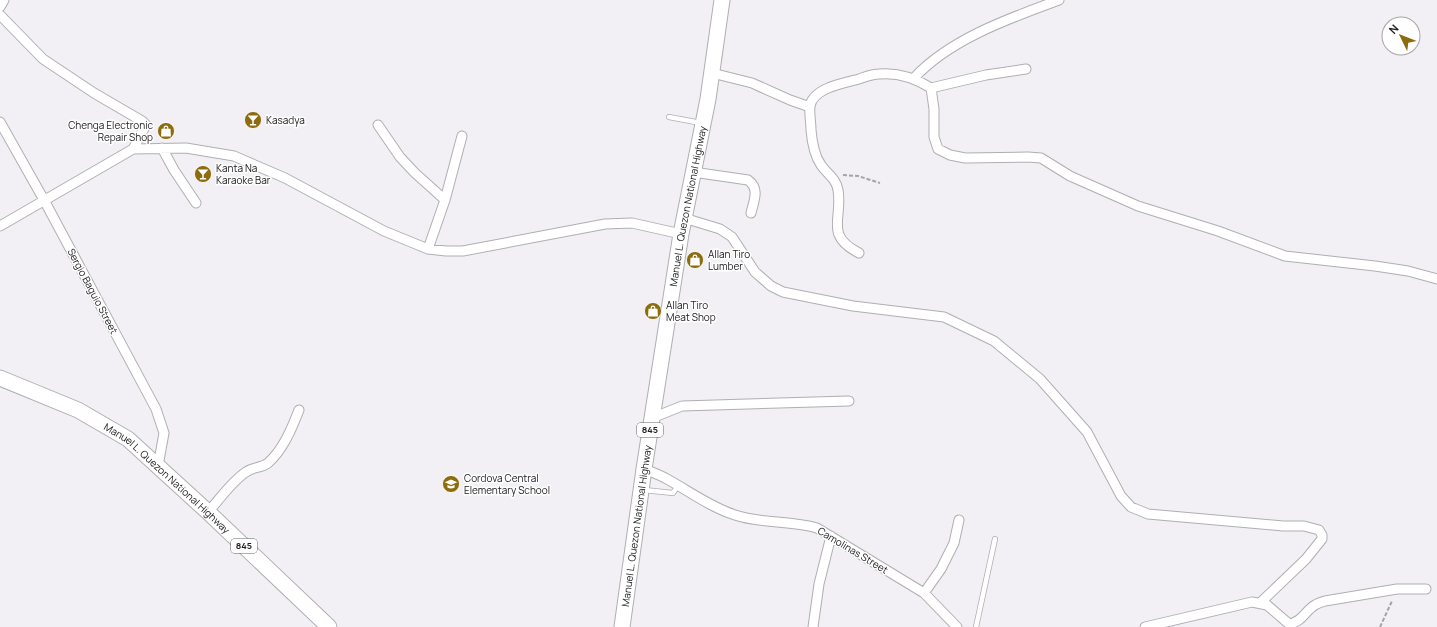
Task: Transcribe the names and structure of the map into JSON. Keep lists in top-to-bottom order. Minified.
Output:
{"streets":{"main road":["Manuel L. Quezon National Highway","845"],"street":["Sergio Baguio Street","Camolinas Street"]},"crossings":[["Manuel L. Quezon National Highway","Sergio Baguio Street"],["Manuel L. Quezon National Highway","Camolinas Street"]],"places":{"bar":["Kasadya","Kanta Na Karaoke Bar"],"shop":["Chenga Electronic Repair Shop","Allan Tiro Lumber","Allan Tiro Meat Shop"],"school or university":["Cordova Central Elementary School"]},"north":"top left"}
